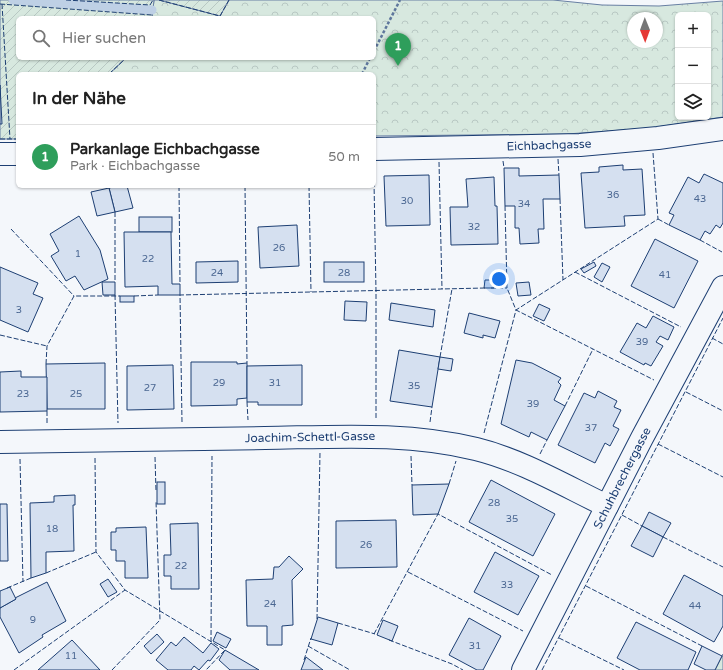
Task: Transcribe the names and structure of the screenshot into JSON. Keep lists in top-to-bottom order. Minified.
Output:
{"streets":{"street":["Eichbachgasse","Joachim-Schettl-Gasse","Schuhbrechergasse"]},"crossings":[["Joachim-Schettl-Gasse","Schuhbrechergasse"]],"house_numbers":["36","43","30","34","32","26","1","22","24","28","41","3","39","29","31","35","27","23","25","39","37","28","35","18","26","22","33","24","44","9","31","11"],"north":"bottom","page":{"map_buttons":["+","−"],"search":"Hier suchen","pins":"1","heading":"In der Nähe","list":[{"mark":"1","name":"Parkanlage Eichbachgasse","note":"Park · Eichbachgasse","value":"50 m"}]}}
